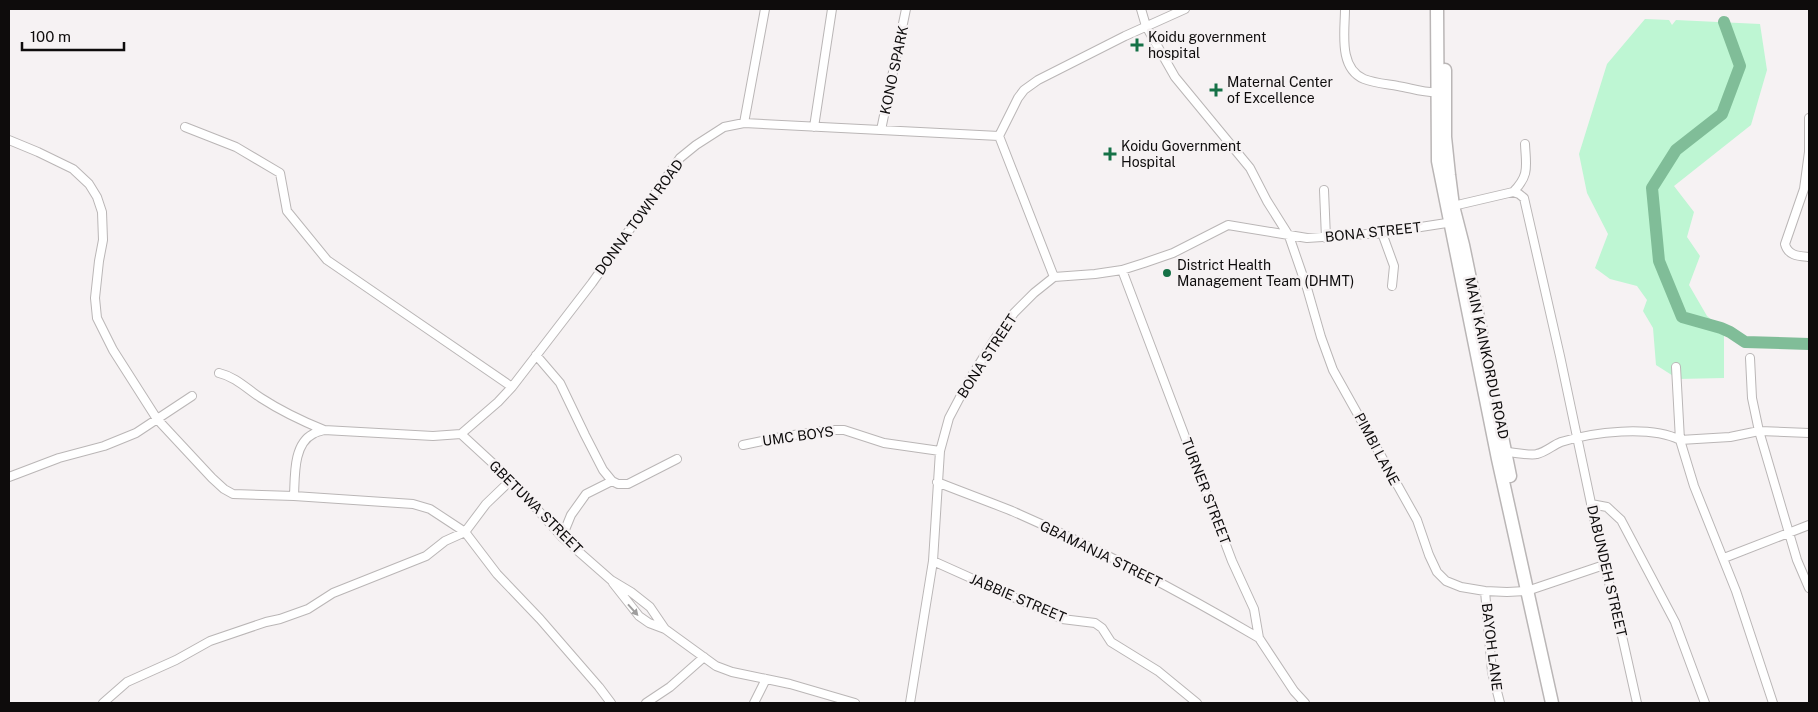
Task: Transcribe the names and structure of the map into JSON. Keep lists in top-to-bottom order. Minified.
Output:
{"streets":{"main road":["MAIN KAINKORDU ROAD"],"street":["KONO SPARK","DONNA TOWN ROAD","BONA STREET","UMC BOYS","PIMBI LANE","TURNER STREET","GBETUWA STREET","GBAMANJA STREET","DABUNDEH STREET","JABBIE STREET","BAYOH LANE"]},"crossings":[["KONO SPARK","DONNA TOWN ROAD"],["DONNA TOWN ROAD","GBETUWA STREET"],["BONA STREET","MAIN KAINKORDU ROAD"],["BONA STREET","UMC BOYS"],["BONA STREET","PIMBI LANE"],["BONA STREET","TURNER STREET"],["BONA STREET","GBAMANJA STREET"],["BONA STREET","JABBIE STREET"],["MAIN KAINKORDU ROAD","PIMBI LANE"],["PIMBI LANE","DABUNDEH STREET"],["PIMBI LANE","BAYOH LANE"],["TURNER STREET","GBAMANJA STREET"]],"places":{"health":["Koidu government hospital","Maternal Center of Excellence","Koidu Government Hospital"],"other":["District Health Management Team (DHMT)"]},"scale_bar":"100 m"}
